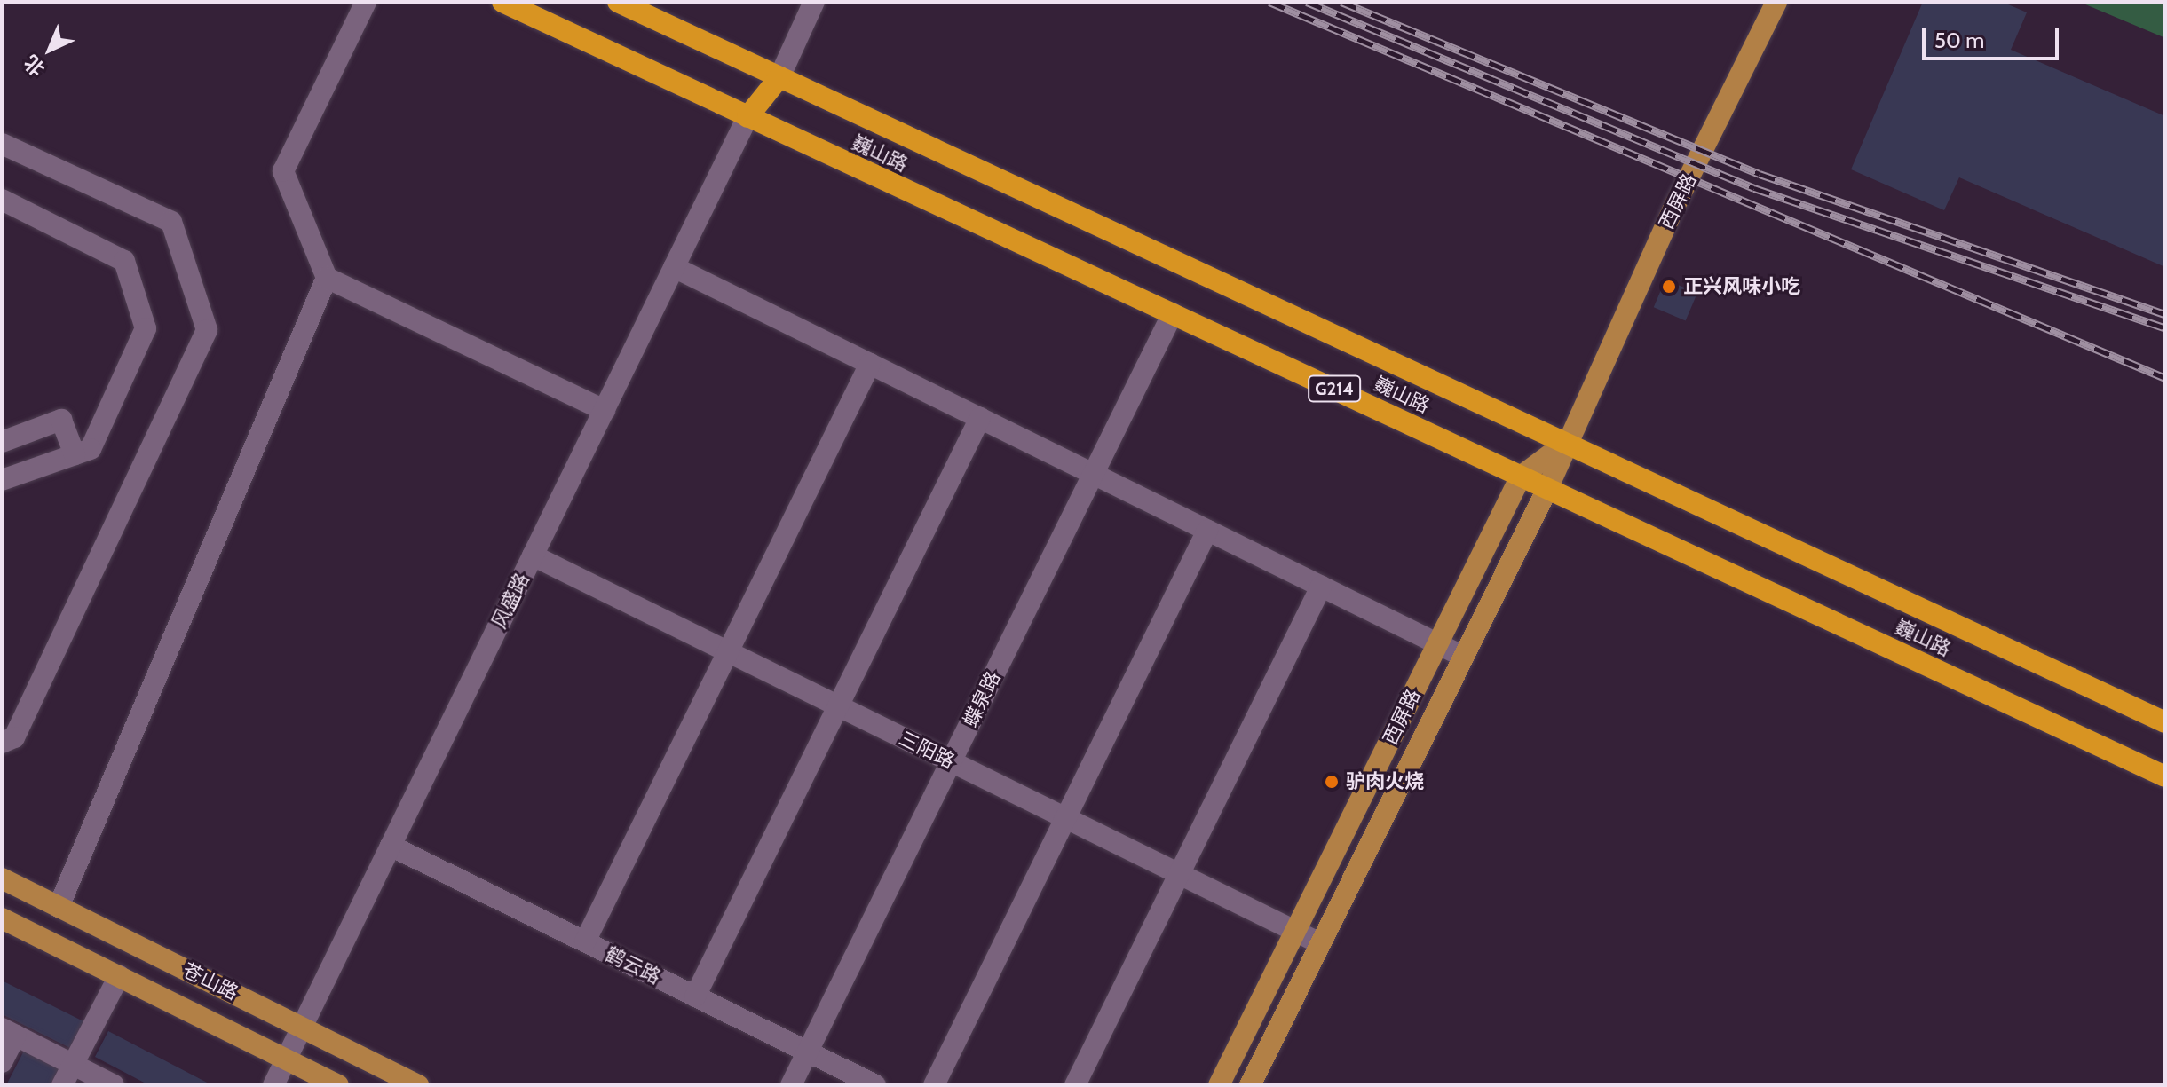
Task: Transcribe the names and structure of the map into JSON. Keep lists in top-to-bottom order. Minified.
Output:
{"streets":{"highway":["巍山路","G214"],"main road":["西屏路","苍山路"],"street":["风盛路","蝶泉路","三阳路","鹤云路"]},"crossings":[["巍山路","西屏路"],["巍山路","风盛路"],["巍山路","蝶泉路"],["西屏路","三阳路"],["风盛路","三阳路"],["风盛路","鹤云路"],["风盛路","苍山路"],["蝶泉路","三阳路"],["蝶泉路","鹤云路"]],"places":["正兴风味小吃","驴肉火烧"],"scale_bar":"50 m","north":"bottom left"}
